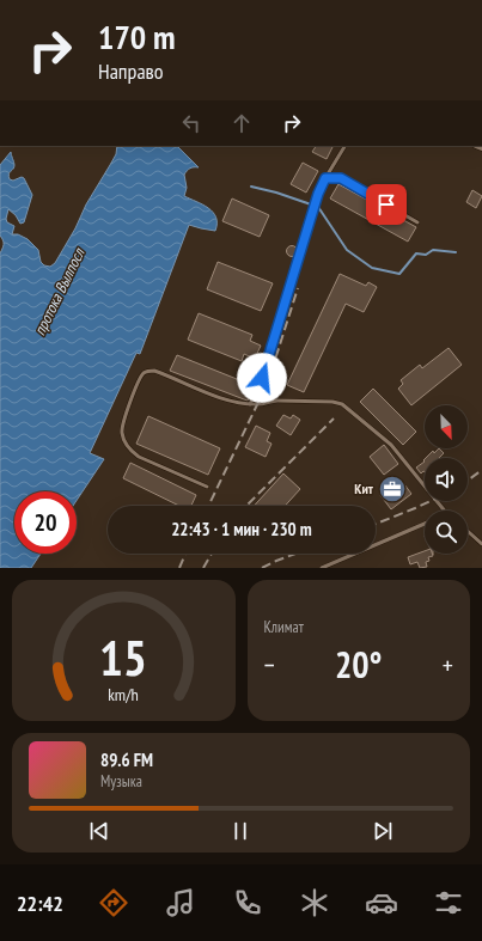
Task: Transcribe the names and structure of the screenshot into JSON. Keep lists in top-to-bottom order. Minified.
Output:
{"water":["протока Вылпосл"],"places":{"office":["Кит"]},"north":"bottom right","page":{"turn":["170 m","Направо"],"limit":"20","trip":"22:43 · 1 мин · 230 m","tile":"Климат","heat":["−","20°","+"],"song":["89.6 FM","Музыка"],"tabs":"22:42","gauge":["15","km/h"]}}
